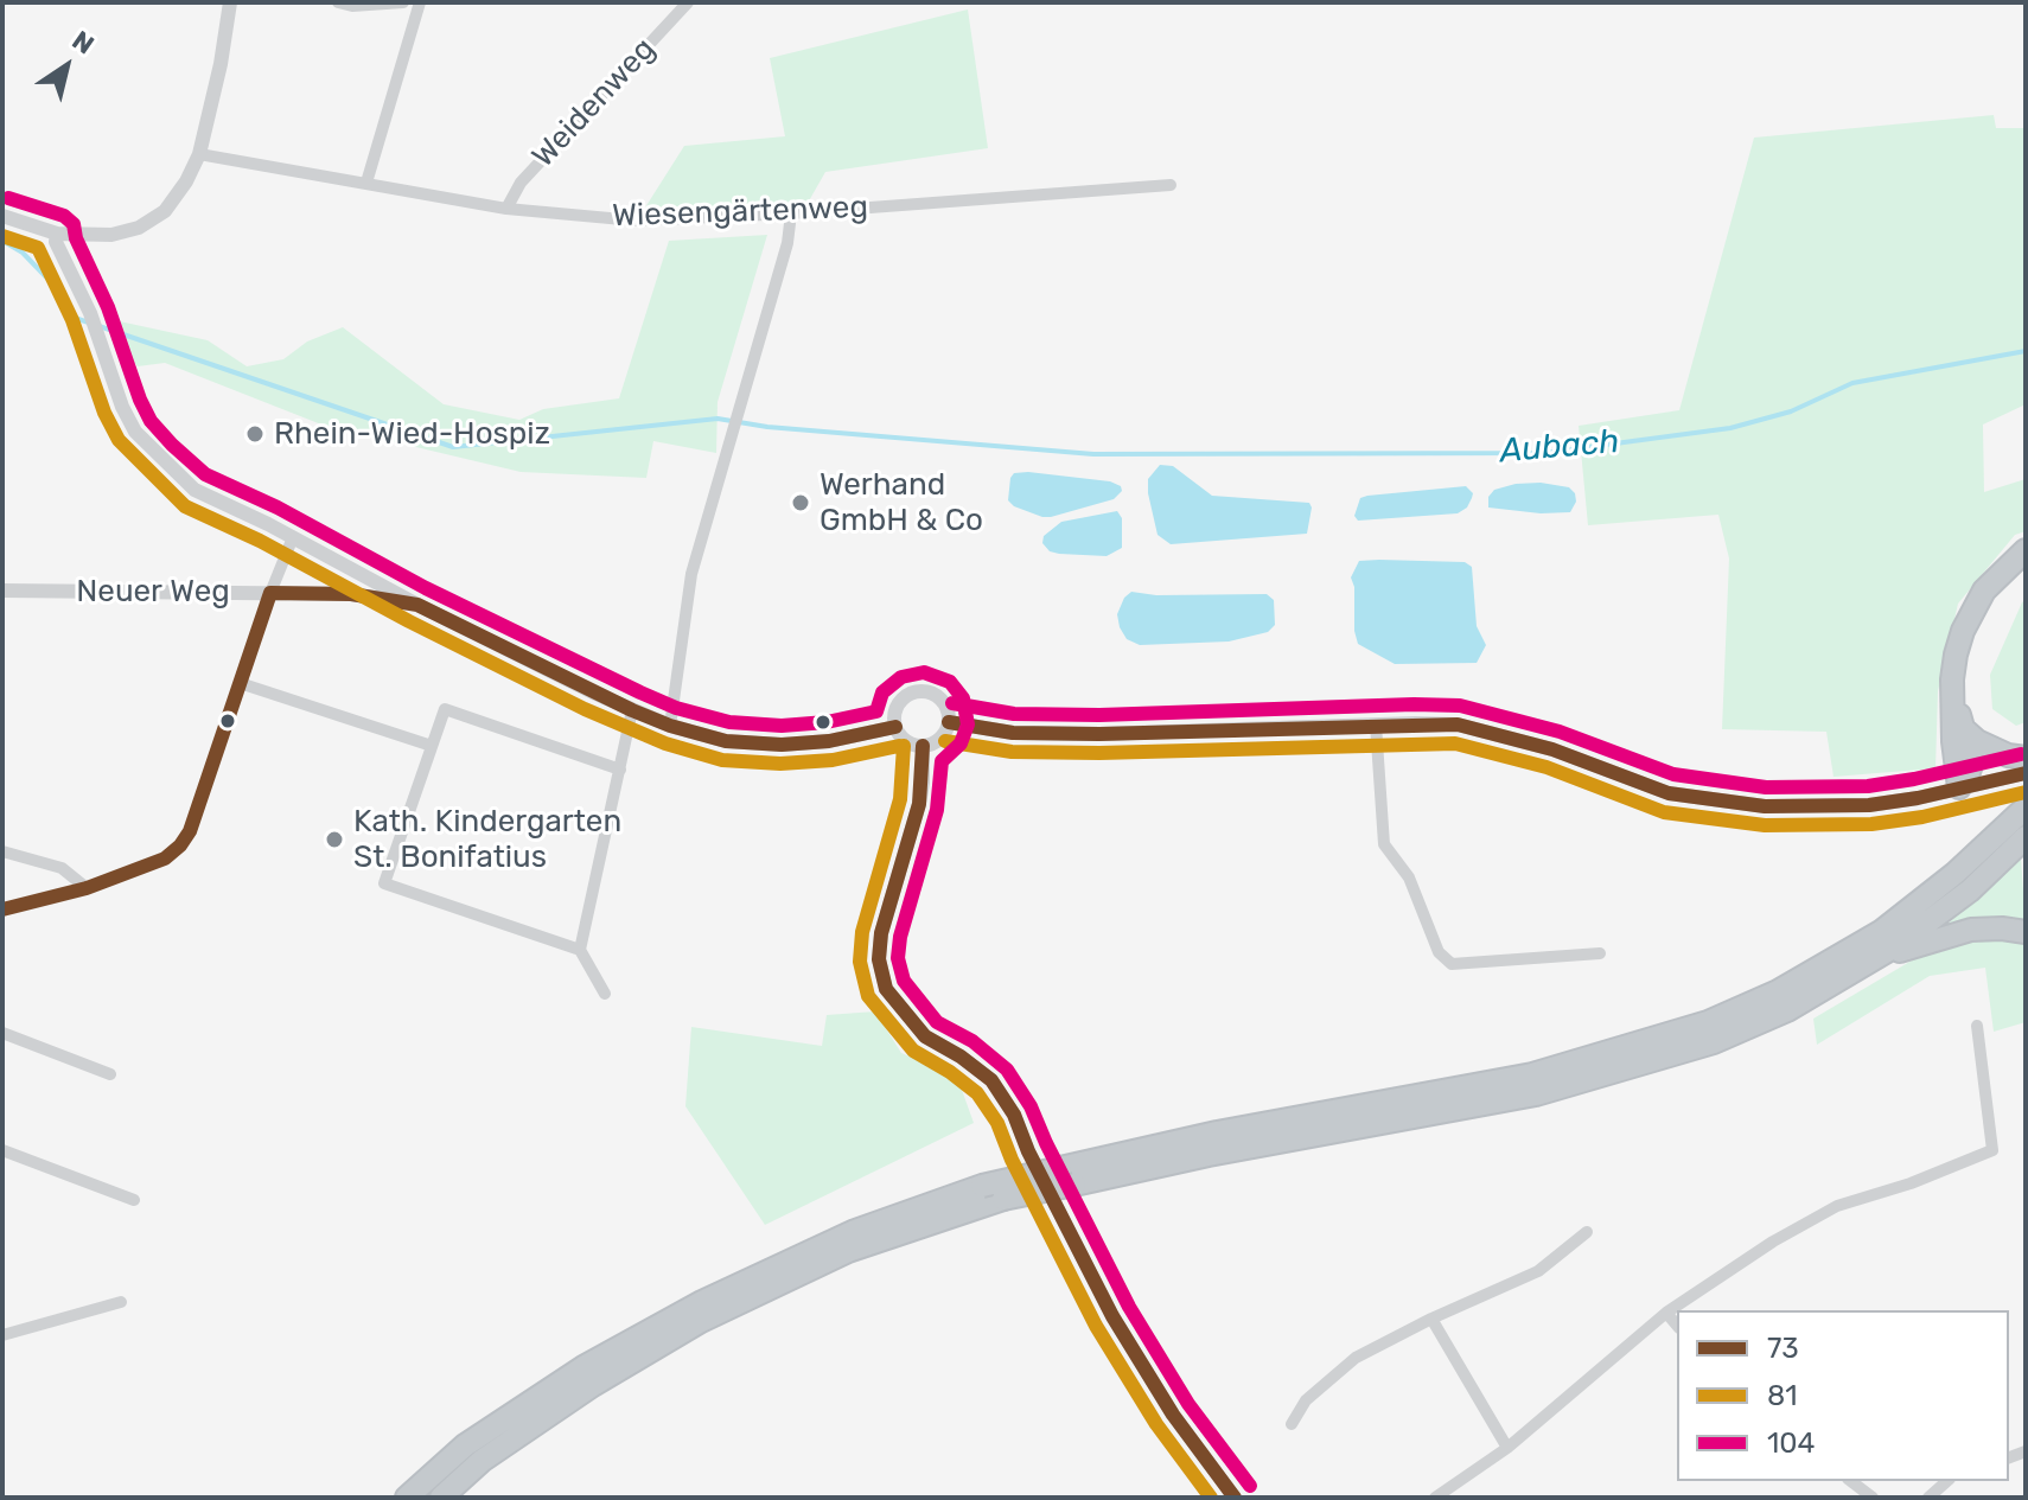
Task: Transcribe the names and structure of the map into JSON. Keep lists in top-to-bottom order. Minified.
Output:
{"streets":{"street":["Weidenweg","Wiesengärtenweg","Neuer Weg"]},"crossings":[["Weidenweg","Wiesengärtenweg"]],"water":["Aubach"],"places":["Rhein-Wied-Hospiz","Werhand GmbH & Co","Kath. Kindergarten St. Bonifatius"],"lines":["transit line 104","transit line 81","transit line 73"],"legend":["73","81","104"],"north":"top right"}
